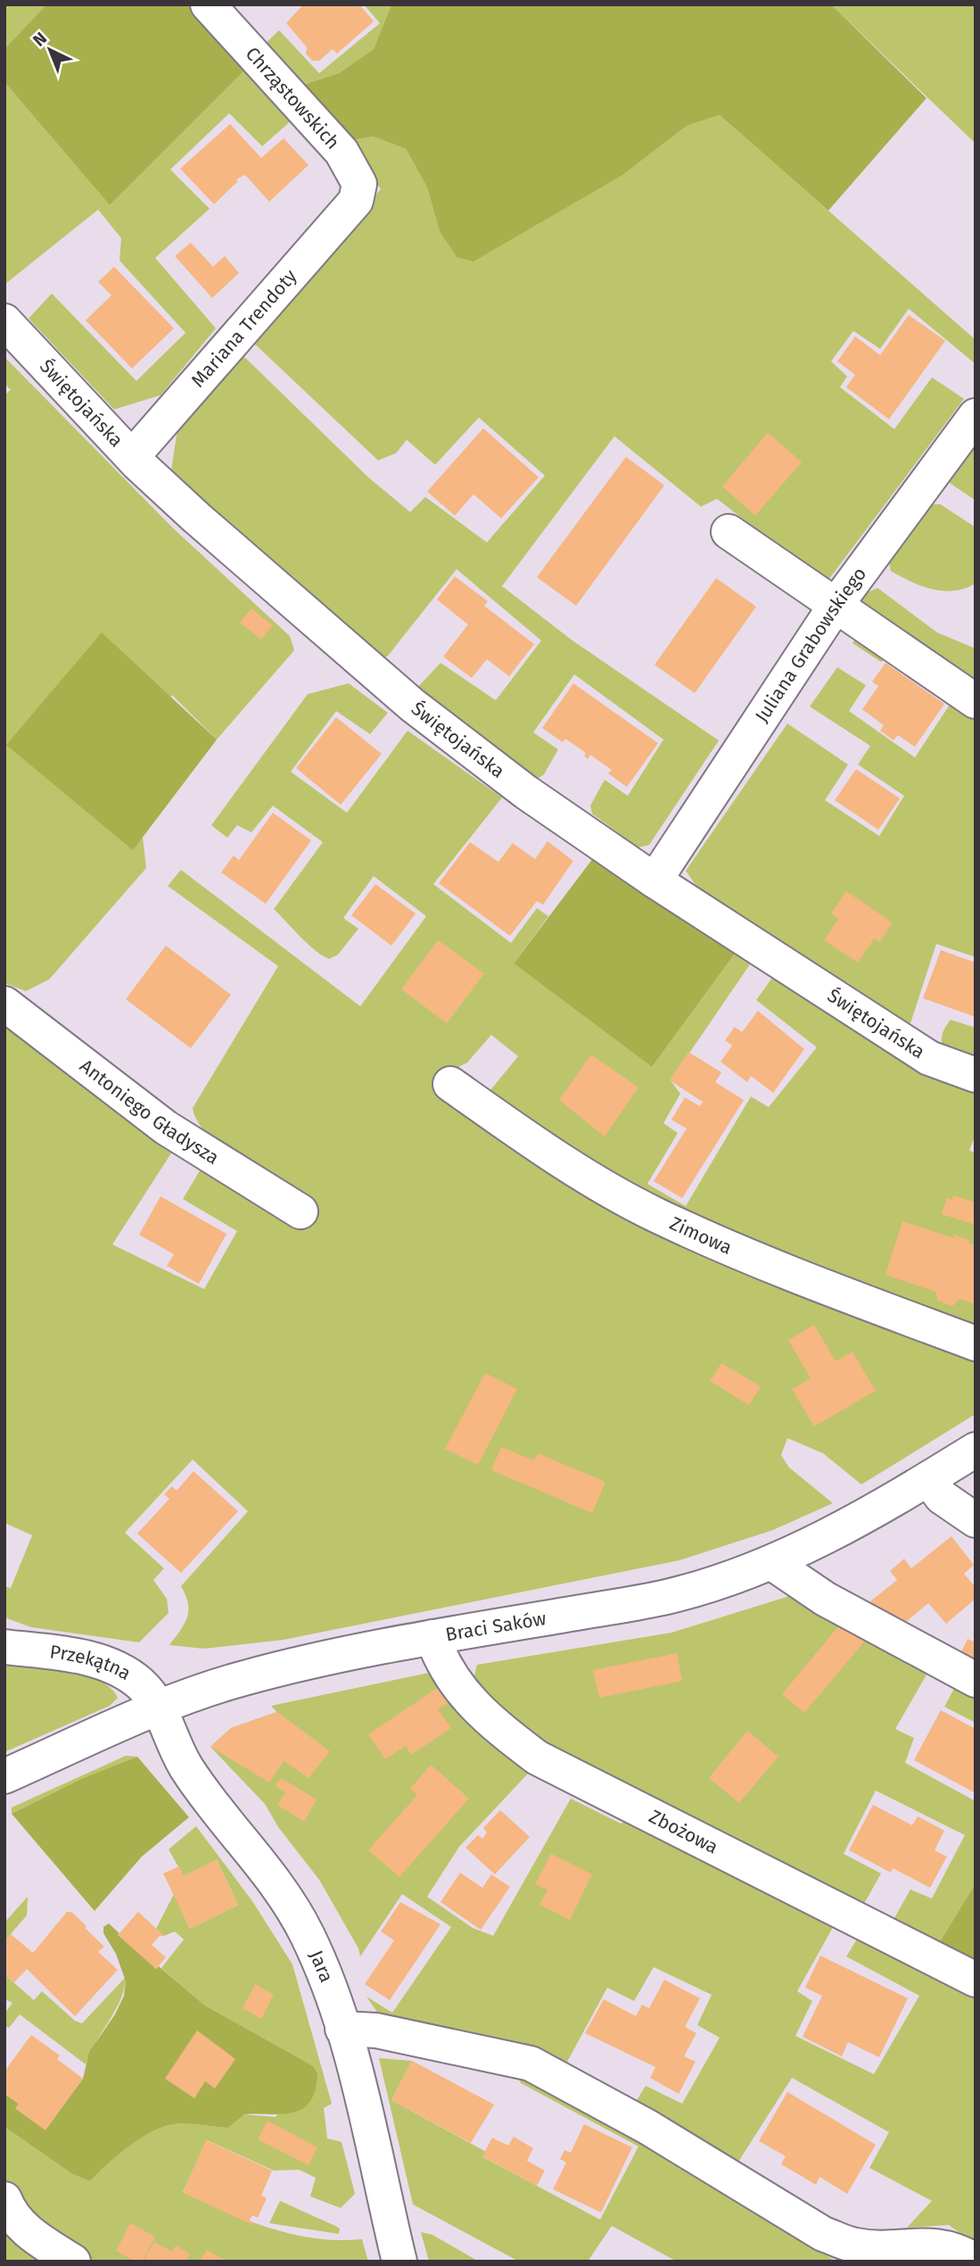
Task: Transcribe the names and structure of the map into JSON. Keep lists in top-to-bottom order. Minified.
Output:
{"streets":{"street":["Chrząstowskich","Mariana Trendoty","Świętojańska","Juliana Grabowskiego","Antoniego Gładysza","Zimowa","Braci Saków","Przekątna","Zbożowa","Jara"]},"crossings":[["Chrząstowskich","Mariana Trendoty"],["Mariana Trendoty","Świętojańska"],["Świętojańska","Juliana Grabowskiego"],["Braci Saków","Przekątna"],["Braci Saków","Zbożowa"],["Braci Saków","Jara"],["Przekątna","Jara"]],"north":"top left"}
